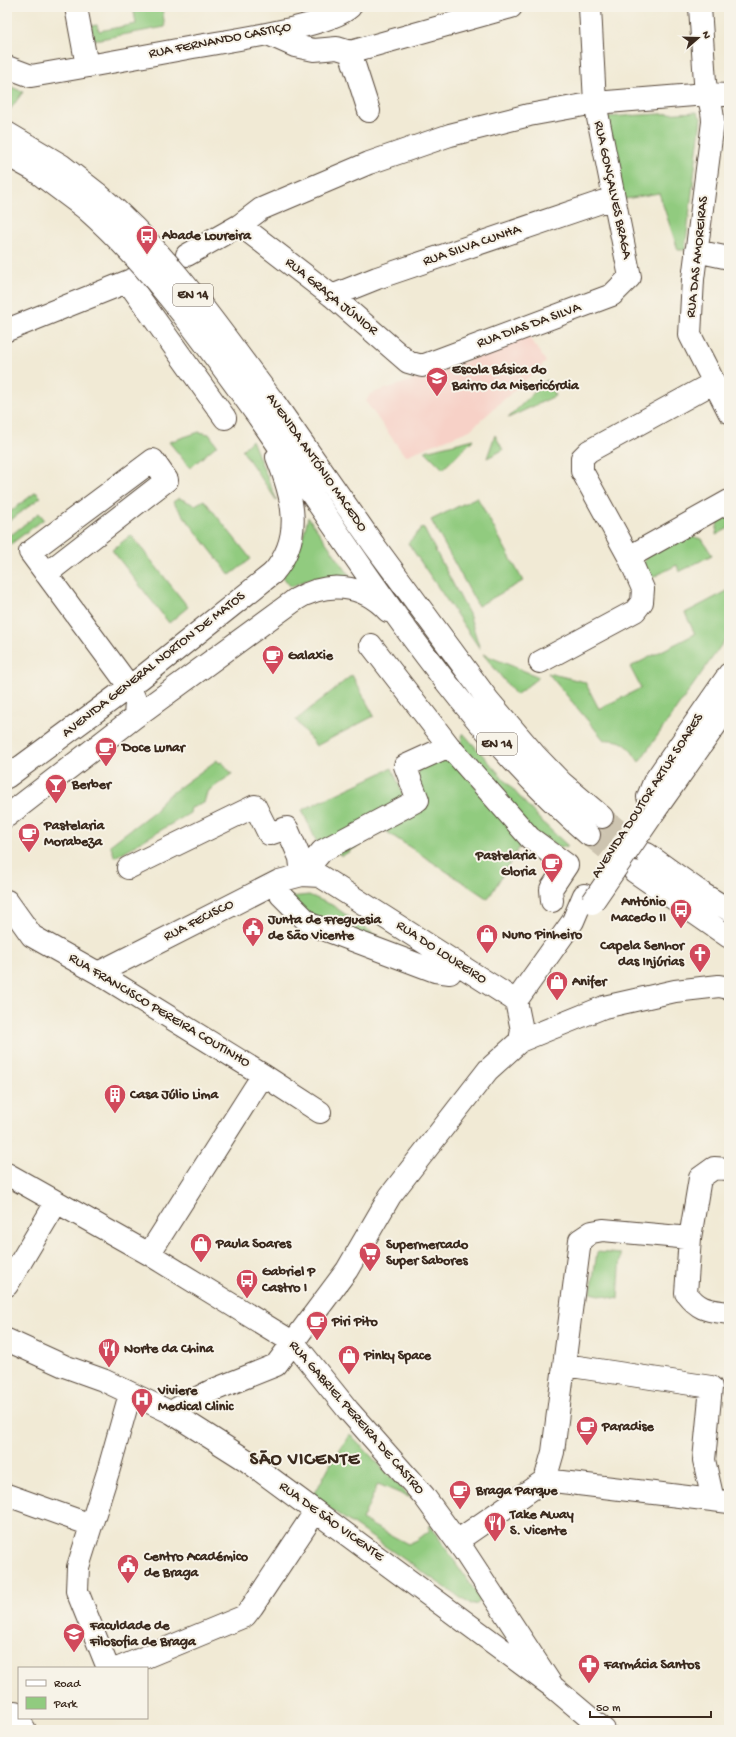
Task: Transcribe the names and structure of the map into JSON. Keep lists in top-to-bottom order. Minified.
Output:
{"streets":{"main road":["RUA FERNANDO CASTIÇO","RUA GONÇALVES BRAGA","RUA SILVA CUNHA","RUA DAS AMOREIRAS","EN 14","RUA GRAÇA JÚNIOR","RUA DIAS DA SILVA","AVENIDA ANTÓNIO MACEDO","AVENIDA GENERAL NORTON DE MATOS","AVENIDA DOUTOR ARTUR SOARES","RUA FECISCO","RUA DO LOUREIRO","RUA FRANCISCO PEREIRA COUTINHO","RUA GABRIEL PEREIRA DE CASTRO","RUA DE SÃO VICENTE"]},"crossings":[["RUA GONÇALVES BRAGA","RUA SILVA CUNHA"],["RUA GONÇALVES BRAGA","RUA DIAS DA SILVA"],["RUA SILVA CUNHA","RUA GRAÇA JÚNIOR"],["RUA GRAÇA JÚNIOR","RUA DIAS DA SILVA"],["AVENIDA ANTÓNIO MACEDO","AVENIDA GENERAL NORTON DE MATOS"],["AVENIDA DOUTOR ARTUR SOARES","RUA DO LOUREIRO"],["RUA FECISCO","RUA DO LOUREIRO"],["RUA FECISCO","RUA FRANCISCO PEREIRA COUTINHO"],["RUA GABRIEL PEREIRA DE CASTRO","RUA DE SÃO VICENTE"]],"districts":["SÃO VICENTE"],"places":{"bus stop":["Abade Loureira","António Macedo II","Gabriel P Castro I"],"school or university":["Escola Básica do Bairro da Misericórdia","Faculdade de Filosofia de Braga"],"cafe":["Galaxie","Doce Lunar","Pastelaria Morabeza","Pastelaria Gloria","Piri Pito","Paradise","Braga Parque"],"bar":["Berber"],"public building":["Junta de Freguesia de São Vicente","Centro Académico de Braga"],"shop":["Nuno Pinheiro","Anifer","Paula Soares","Pinky Space"],"church":["Capela Senhor das Injúrias"],"building":["Casa Júlio Lima"],"supermarket":["Supermercado Super Sabores"],"restaurant":["Norte da China","Take Away S. Vicente"],"hospital":["Viviere Medical Clinic"],"pharmacy":["Farmácia Santos"]},"legend":["Road","Park"],"scale_bar":"50 m","north":"right"}
